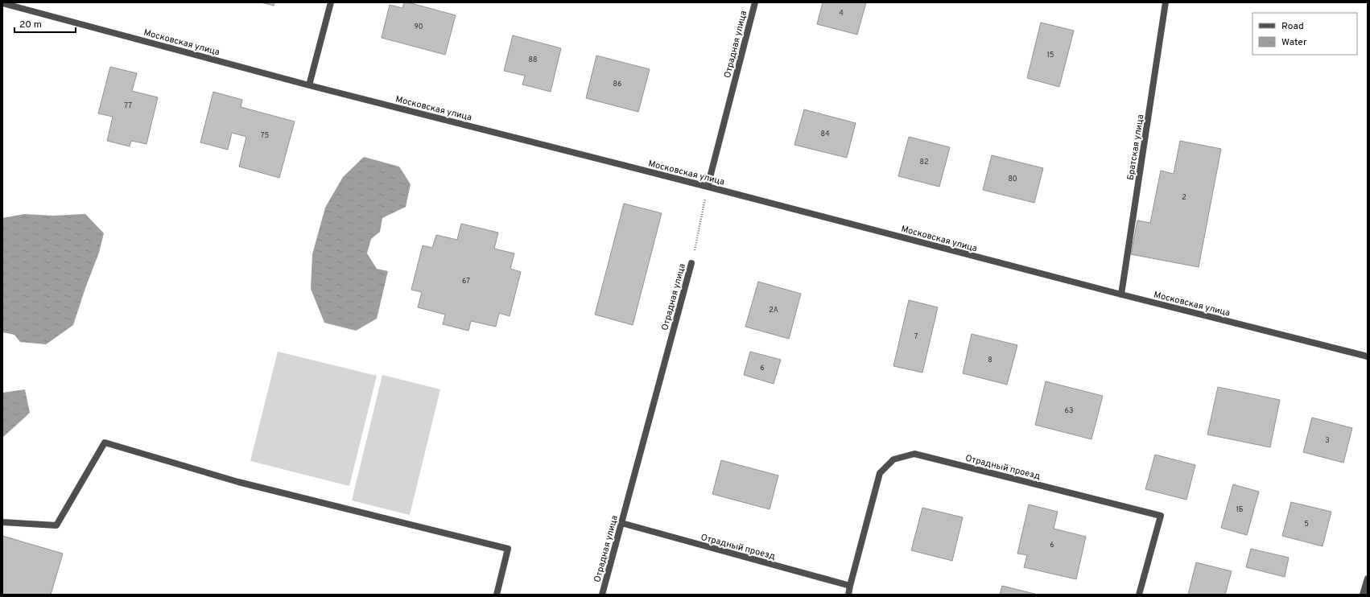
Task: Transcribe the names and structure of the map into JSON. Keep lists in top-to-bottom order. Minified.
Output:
{"streets":{"street":["Московская улица","Отрадная улица","Братская улица","Отрадный проезд"]},"crossings":[["Московская улица","Отрадная улица"],["Московская улица","Братская улица"],["Отрадная улица","Отрадный проезд"]],"house_numbers":["4","90","15","88","86","77","84","75","82","80","2","67","2А","7","8","6","63","3","1Б","5","6"],"legend":["Road","Water"],"scale_bar":"20 m"}
